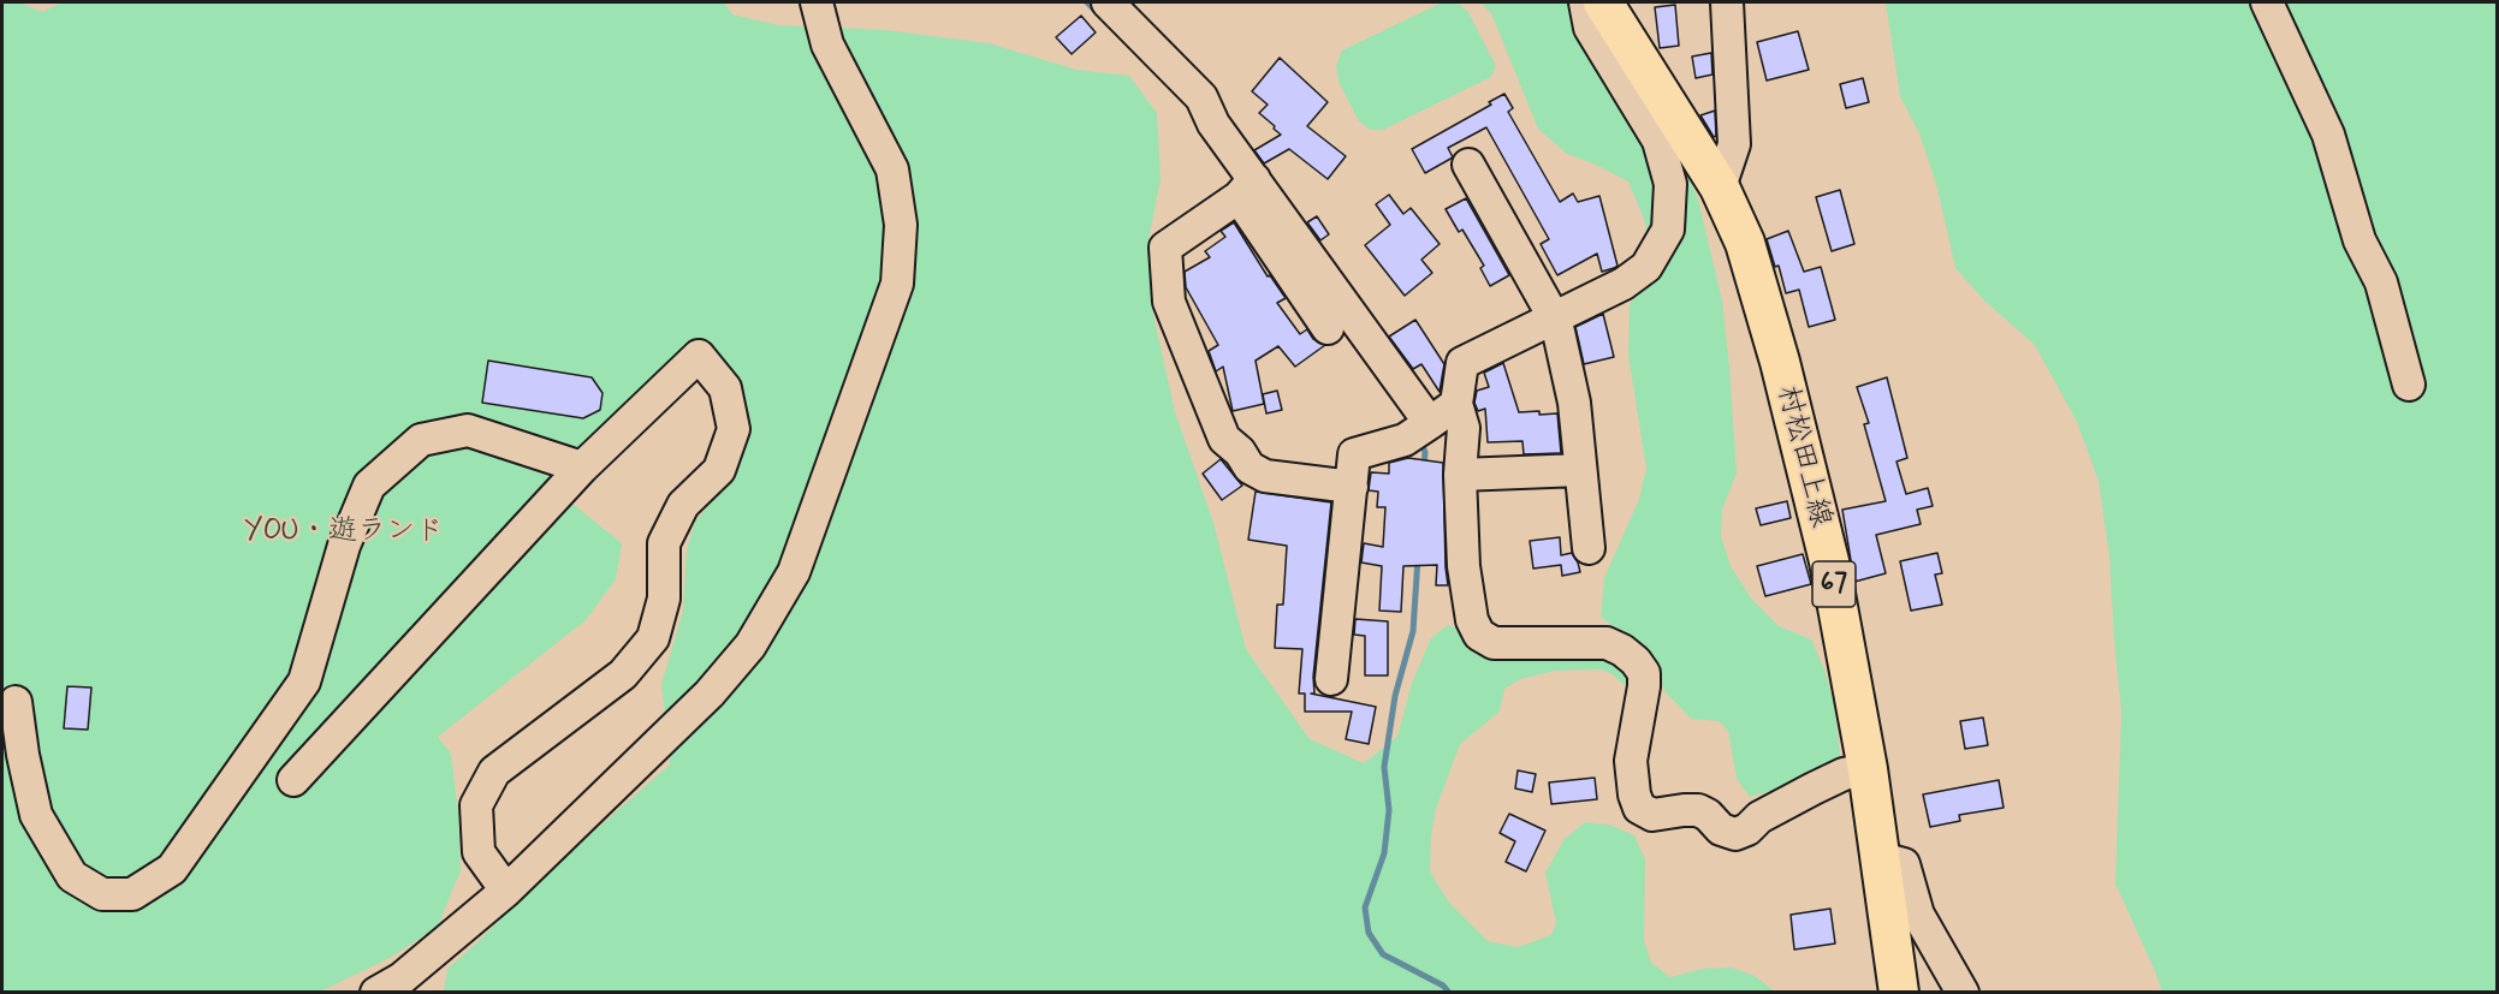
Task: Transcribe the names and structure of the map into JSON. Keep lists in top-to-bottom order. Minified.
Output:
{"streets":{"main road":["村松田上線","67"]},"parks":["YOU・遊ランド"]}
